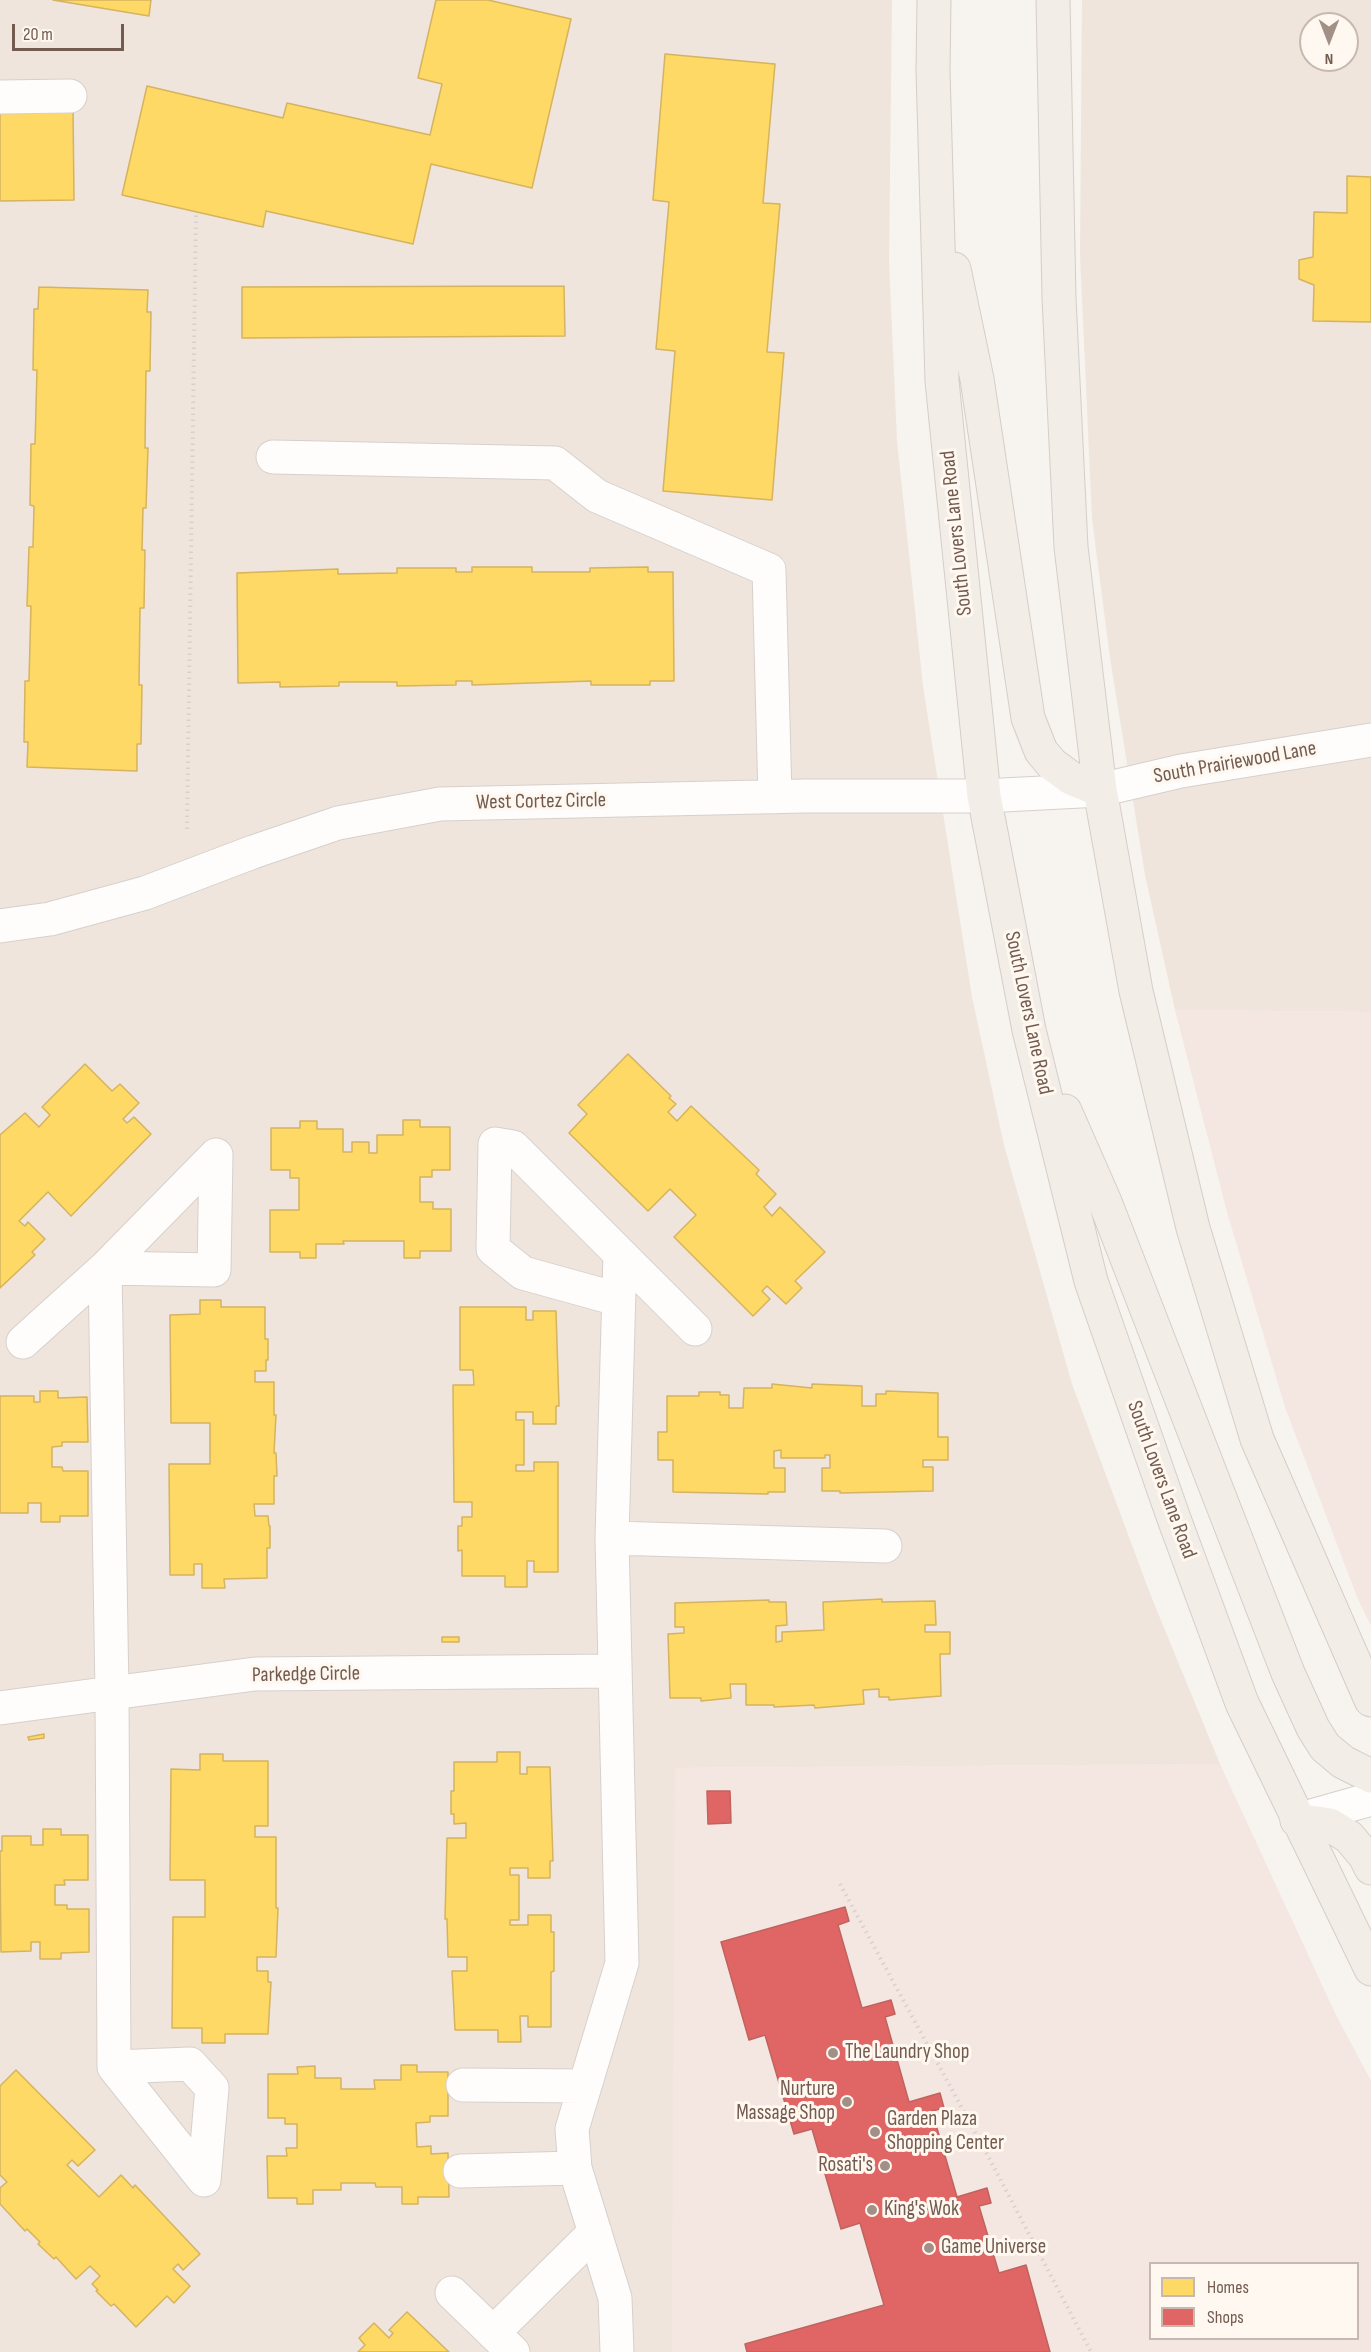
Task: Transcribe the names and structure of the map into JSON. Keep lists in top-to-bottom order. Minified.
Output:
{"streets":{"main road":["South Lovers Lane Road"],"street":["South Prairiewood Lane","West Cortez Circle","Parkedge Circle"]},"crossings":[["South Lovers Lane Road","West Cortez Circle"],["South Prairiewood Lane","West Cortez Circle"]],"places":["The Laundry Shop","Nurture Massage Shop","Garden Plaza Shopping Center","Rosati's","King's Wok","Game Universe"],"legend":["Homes","Shops"],"scale_bar":"20 m","north":"bottom"}
